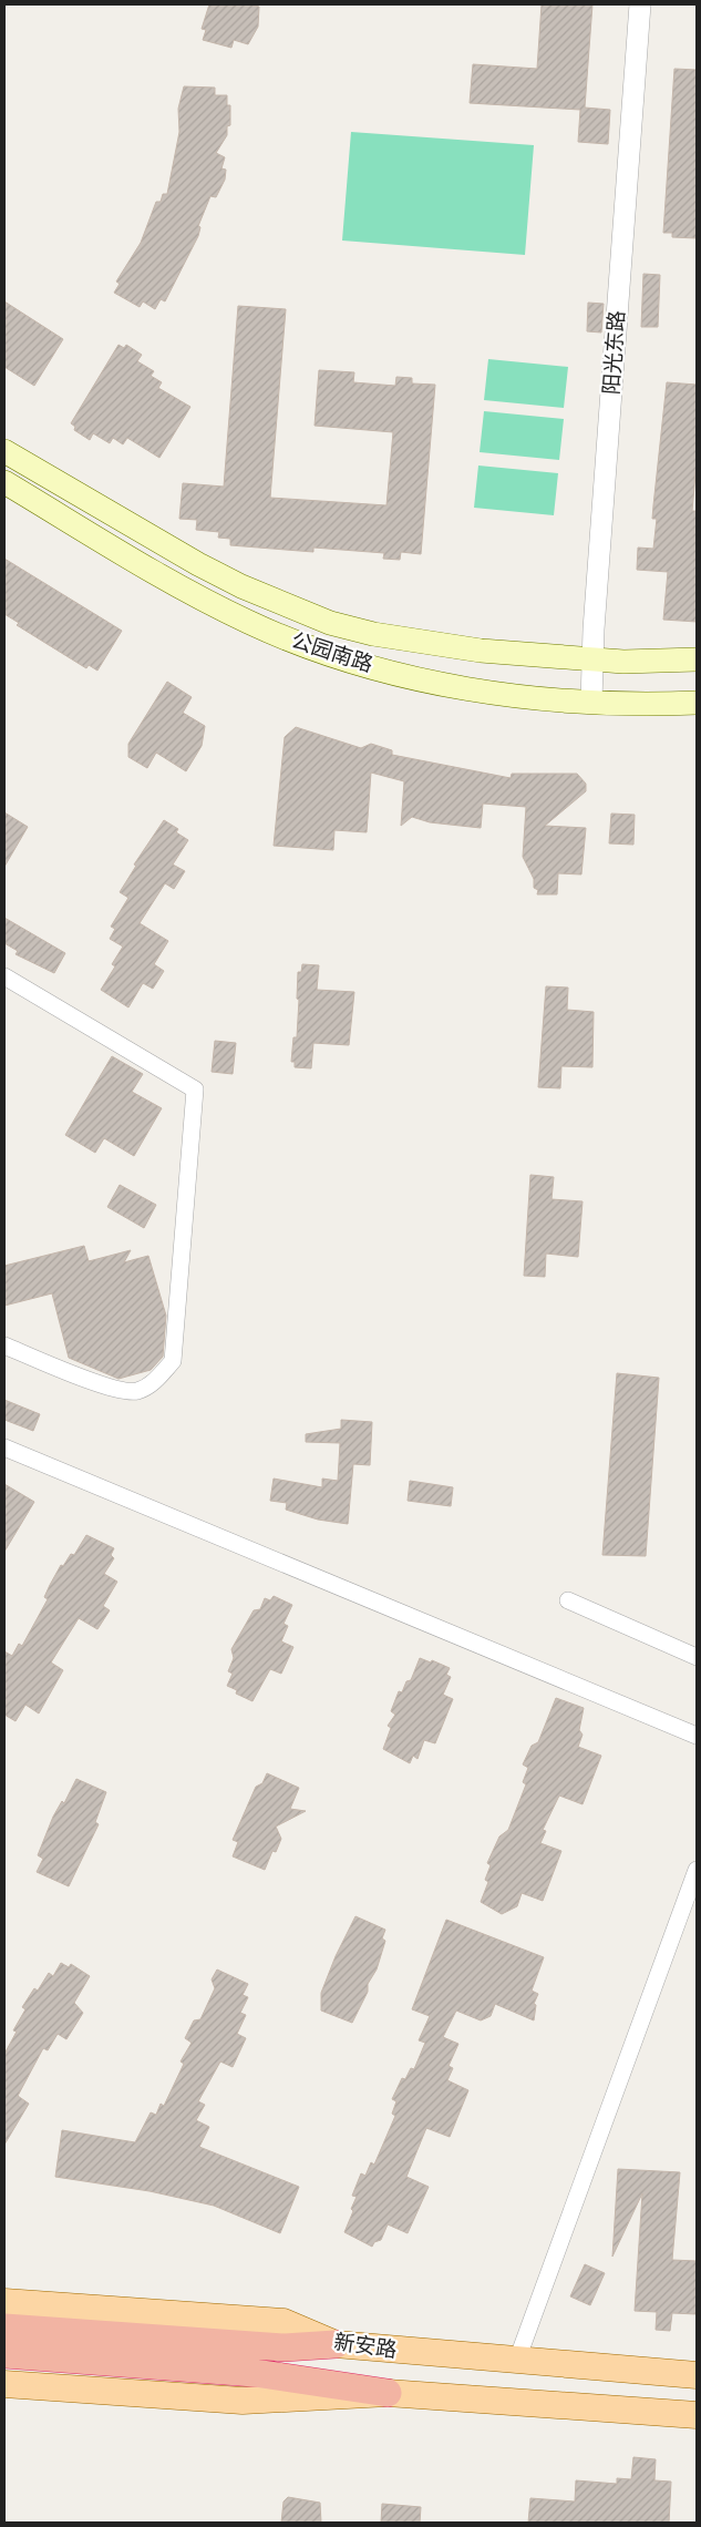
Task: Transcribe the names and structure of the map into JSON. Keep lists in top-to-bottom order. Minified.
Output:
{"streets":{"main road":["公园南路","新安路"],"street":["阳光东路"]},"crossings":[["阳光东路","公园南路"]]}
